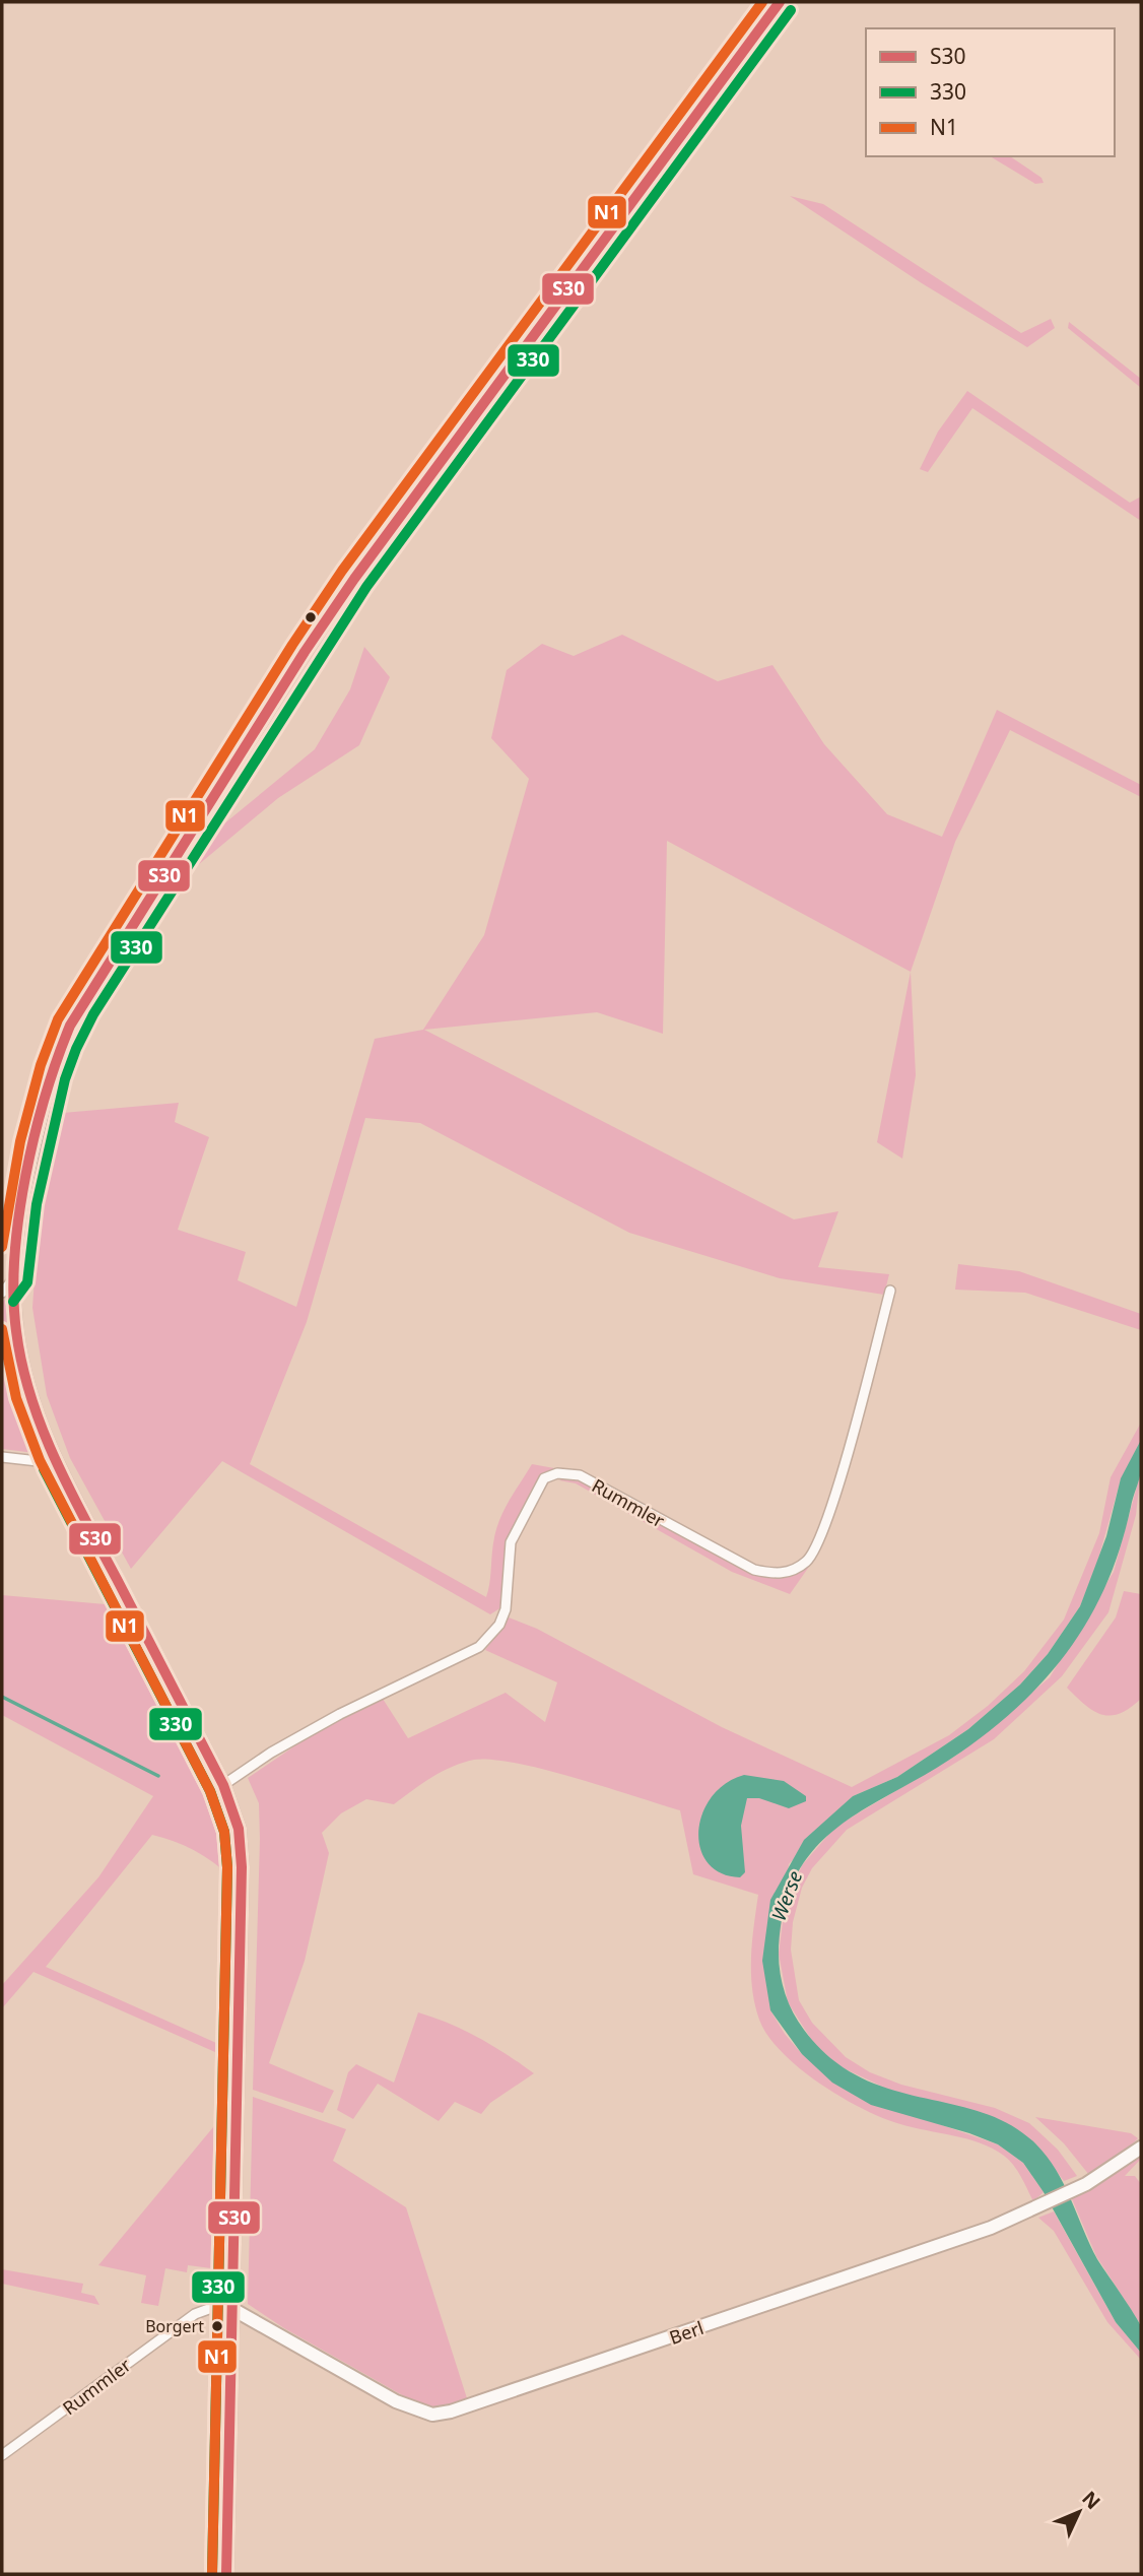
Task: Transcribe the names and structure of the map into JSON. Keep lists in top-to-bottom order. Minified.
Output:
{"streets":{"main road":["Berl"],"street":["Rummler"]},"crossings":[["Rummler","Berl"]],"water":["Werse"],"places":["Borgert"],"lines":["transit line S30","transit line N1","transit line 330"],"legend":["S30","330","N1"],"north":"top right"}
